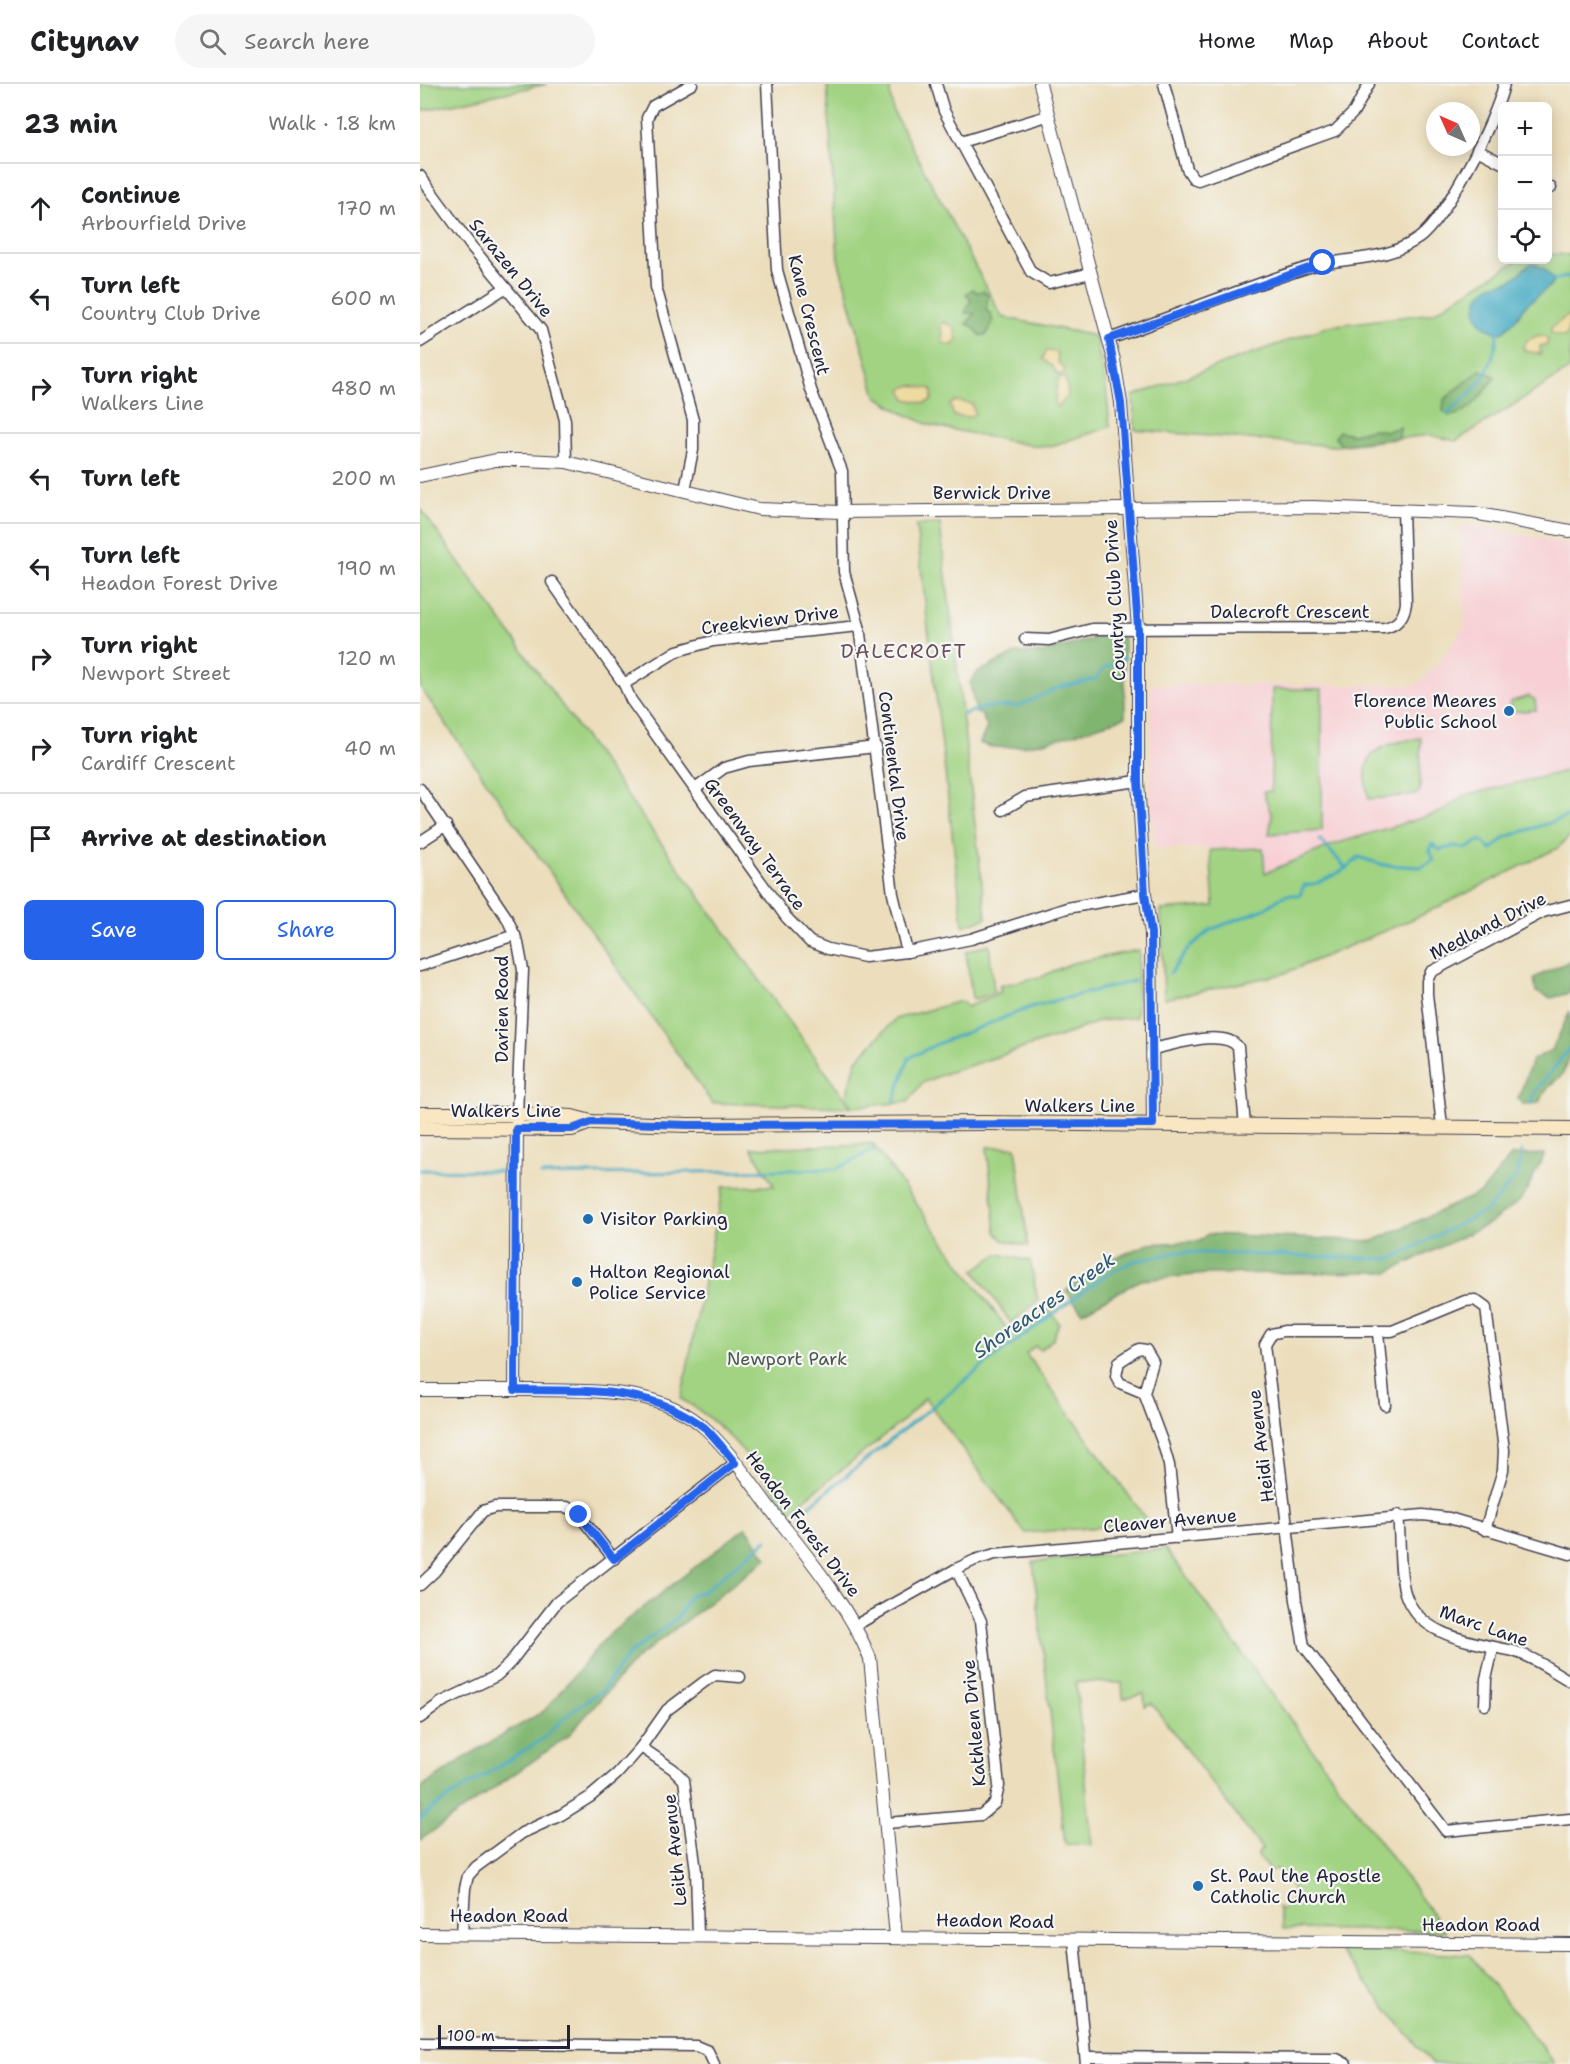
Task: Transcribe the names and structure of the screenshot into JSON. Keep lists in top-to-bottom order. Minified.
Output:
{"streets":{"main road":["Walkers Line"],"street":["Sarazen Drive","Kane Crescent","Berwick Drive","Country Club Drive","Dalecroft Crescent","Creekview Drive","Continental Drive","Greenway Terrace","Medland Drive","Darien Road","Heidi Avenue","Cleaver Avenue","Headon Forest Drive","Marc Lane","Kathleen Drive","Leith Avenue","Headon Road"]},"crossings":[["Sarazen Drive","Berwick Drive"],["Kane Crescent","Berwick Drive"],["Kane Crescent","Continental Drive"],["Berwick Drive","Country Club Drive"],["Berwick Drive","Dalecroft Crescent"],["Berwick Drive","Continental Drive"],["Country Club Drive","Dalecroft Crescent"],["Country Club Drive","Greenway Terrace"],["Country Club Drive","Walkers Line"],["Creekview Drive","Continental Drive"],["Creekview Drive","Greenway Terrace"],["Continental Drive","Greenway Terrace"],["Medland Drive","Walkers Line"],["Darien Road","Walkers Line"],["Heidi Avenue","Cleaver Avenue"],["Cleaver Avenue","Headon Forest Drive"],["Cleaver Avenue","Marc Lane"],["Cleaver Avenue","Kathleen Drive"],["Headon Forest Drive","Kathleen Drive"],["Headon Forest Drive","Headon Road"],["Leith Avenue","Headon Road"]],"districts":["DALECROFT"],"water":["Shoreacres Creek"],"parks":["Newport Park"],"places":["Florence Meares Public School","Visitor Parking","Halton Regional Police Service","St. Paul the Apostle Catholic Church"],"scale_bar":"100 m","north":"top left","page":{"header":"Citynav","search":"Search here","nav":["Home","Map","About","Contact"],"heading":["23 min","Walk · 1.8 km"],"map_buttons":["+","−"],"list":[["Continue","Arbourfield Drive","170 m"],["Turn left","Country Club Drive","600 m"],["Turn right","Walkers Line","480 m"],["Turn left","200 m"],["Turn left","Headon Forest Drive","190 m"],["Turn right","Newport Street","120 m"],["Turn right","Cardiff Crescent","40 m"],"Arrive at destination"],"buttons":["Save","Share"],"scale":"100 m"}}
